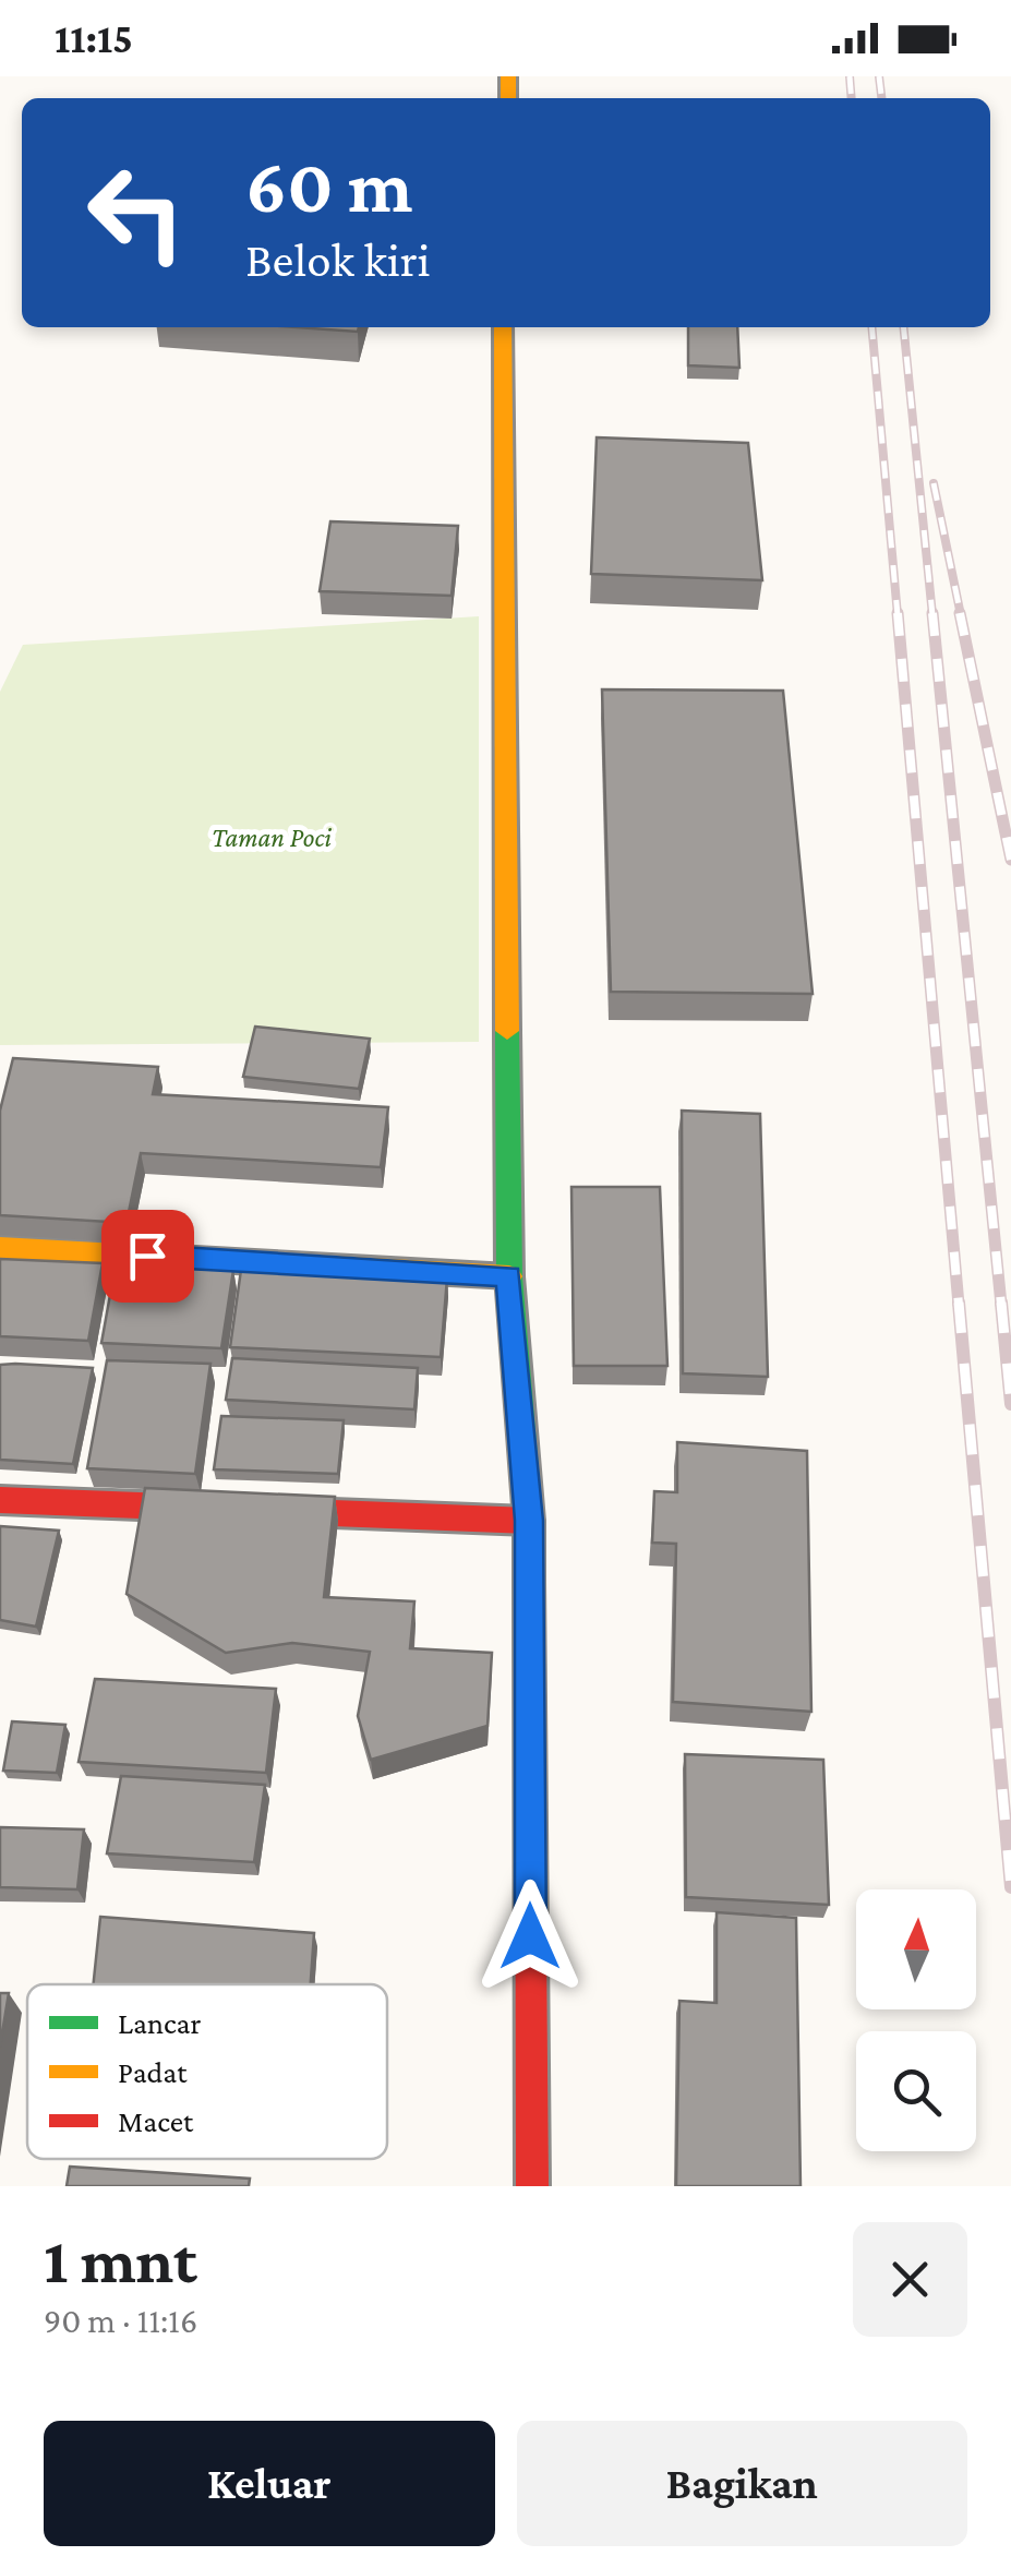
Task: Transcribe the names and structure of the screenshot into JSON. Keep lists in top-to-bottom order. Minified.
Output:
{"parks":["Taman Poci"],"legend":["Lancar","Padat","Macet"],"north":"top","page":{"status":"11:15","turn":["60 m","Belok kiri"],"heading":["1 mnt","90 m · 11:16"],"buttons":["Keluar","Bagikan"]}}
